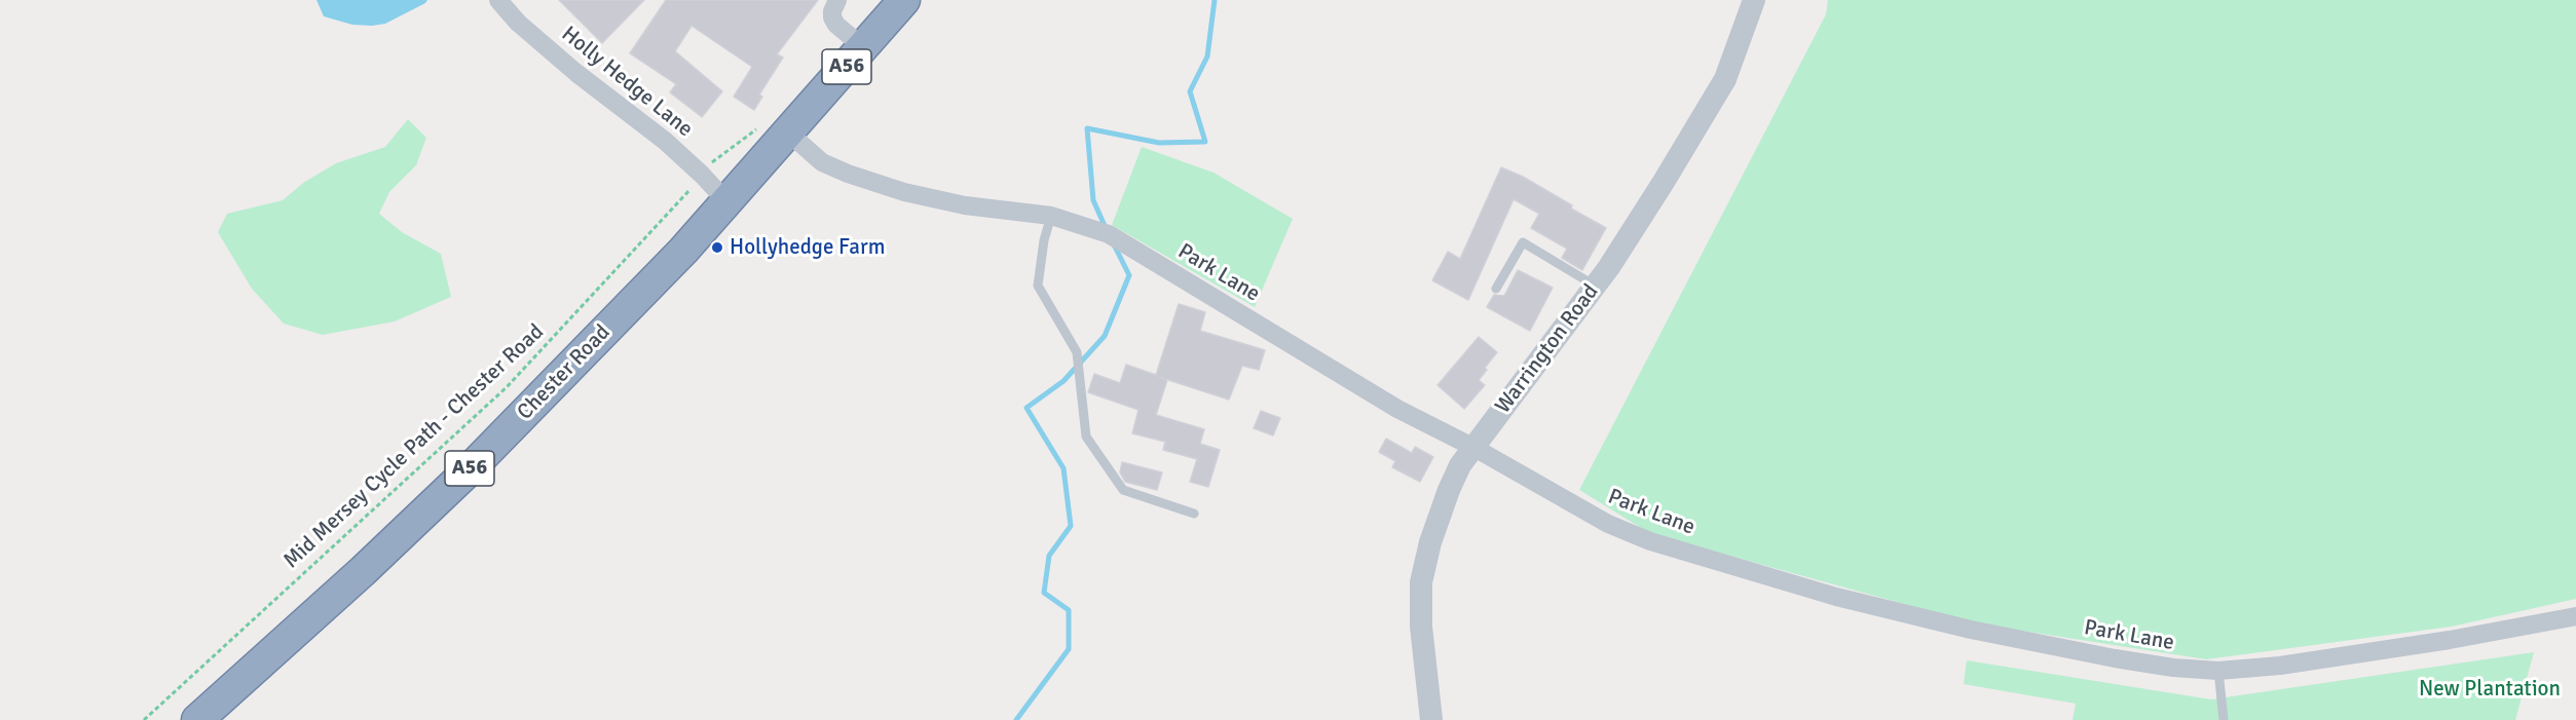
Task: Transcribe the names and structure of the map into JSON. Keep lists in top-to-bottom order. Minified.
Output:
{"streets":{"highway":["A56","Chester Road"],"street":["Holly Hedge Lane","Park Lane","Warrington Road"],"path":["Mid Mersey Cycle Path - Chester Road"]},"crossings":[["Holly Hedge Lane","Chester Road"],["Park Lane","Warrington Road"],["Park Lane","Chester Road"]],"parks":["New Plantation"],"places":["Hollyhedge Farm"]}
